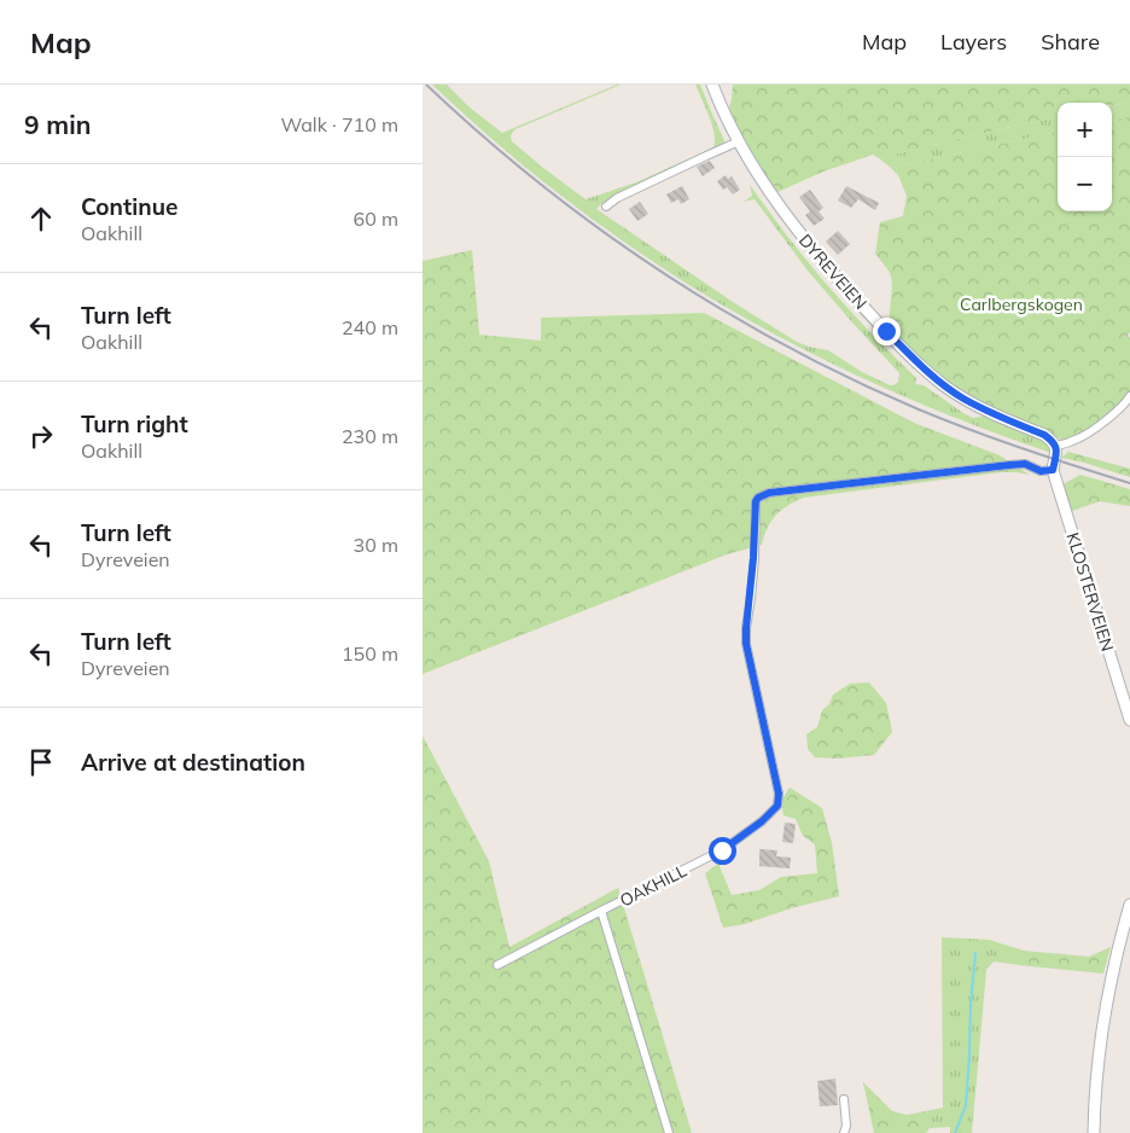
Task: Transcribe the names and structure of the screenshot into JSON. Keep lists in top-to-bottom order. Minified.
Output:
{"streets":{"main road":["DYREVEIEN","KLOSTERVEIEN"],"street":["OAKHILL"]},"crossings":[["KLOSTERVEIEN","OAKHILL"]],"parks":["Carlbergskogen"],"page":{"header":"Map","nav":["Map","Layers","Share"],"heading":["9 min","Walk · 710 m"],"map_buttons":["+","−"],"list":[["Continue","Oakhill","60 m"],["Turn left","Oakhill","240 m"],["Turn right","Oakhill","230 m"],["Turn left","Dyreveien","30 m"],["Turn left","Dyreveien","150 m"],"Arrive at destination"]}}
